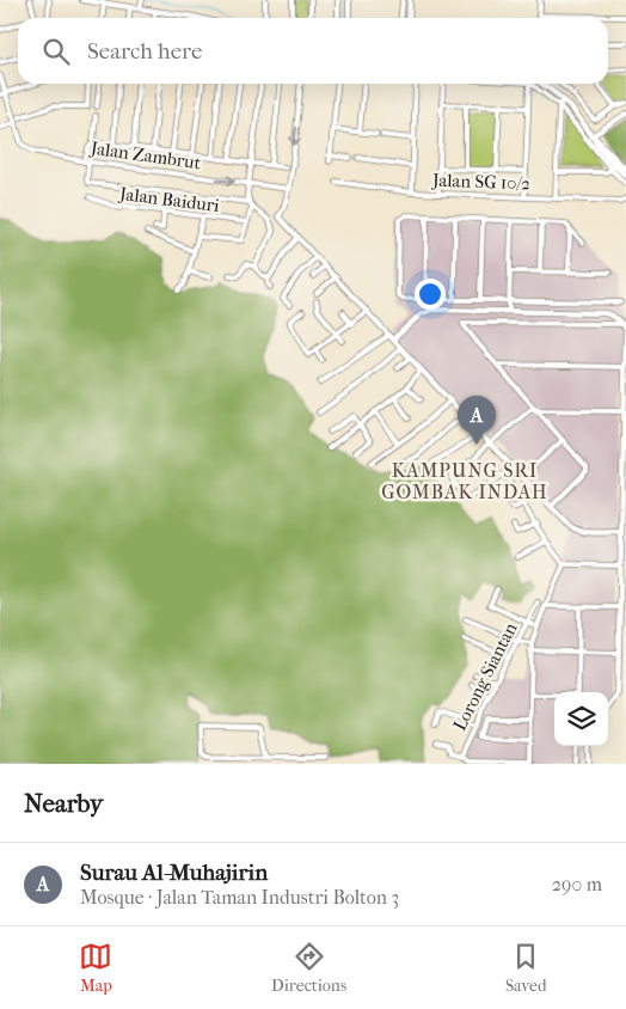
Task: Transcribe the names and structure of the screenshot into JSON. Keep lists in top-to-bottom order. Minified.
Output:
{"streets":{"street":["Jalan Zambrut","Jalan SG 10/2","Jalan Baiduri","Lorong Siantan"]},"districts":["KAMPUNG SRI GOMBAK INDAH"],"page":{"search":"Search here","pins":"A","heading":"Nearby","list":[{"mark":"A","name":"Surau Al-Muhajirin","note":"Mosque · Jalan Taman Industri Bolton 3","value":"290 m"}],"nav":["Map","Directions","Saved"]}}
